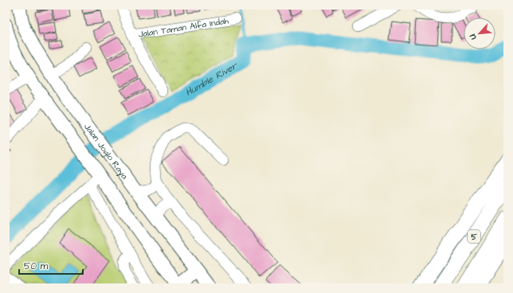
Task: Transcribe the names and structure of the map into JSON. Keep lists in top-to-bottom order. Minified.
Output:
{"streets":{"highway":["5"],"main road":["Jalan Joglo Raya"],"street":["Jalan Taman Alfa Indah"]},"water":["Humble River"],"scale_bar":"50 m","north":"bottom left"}
